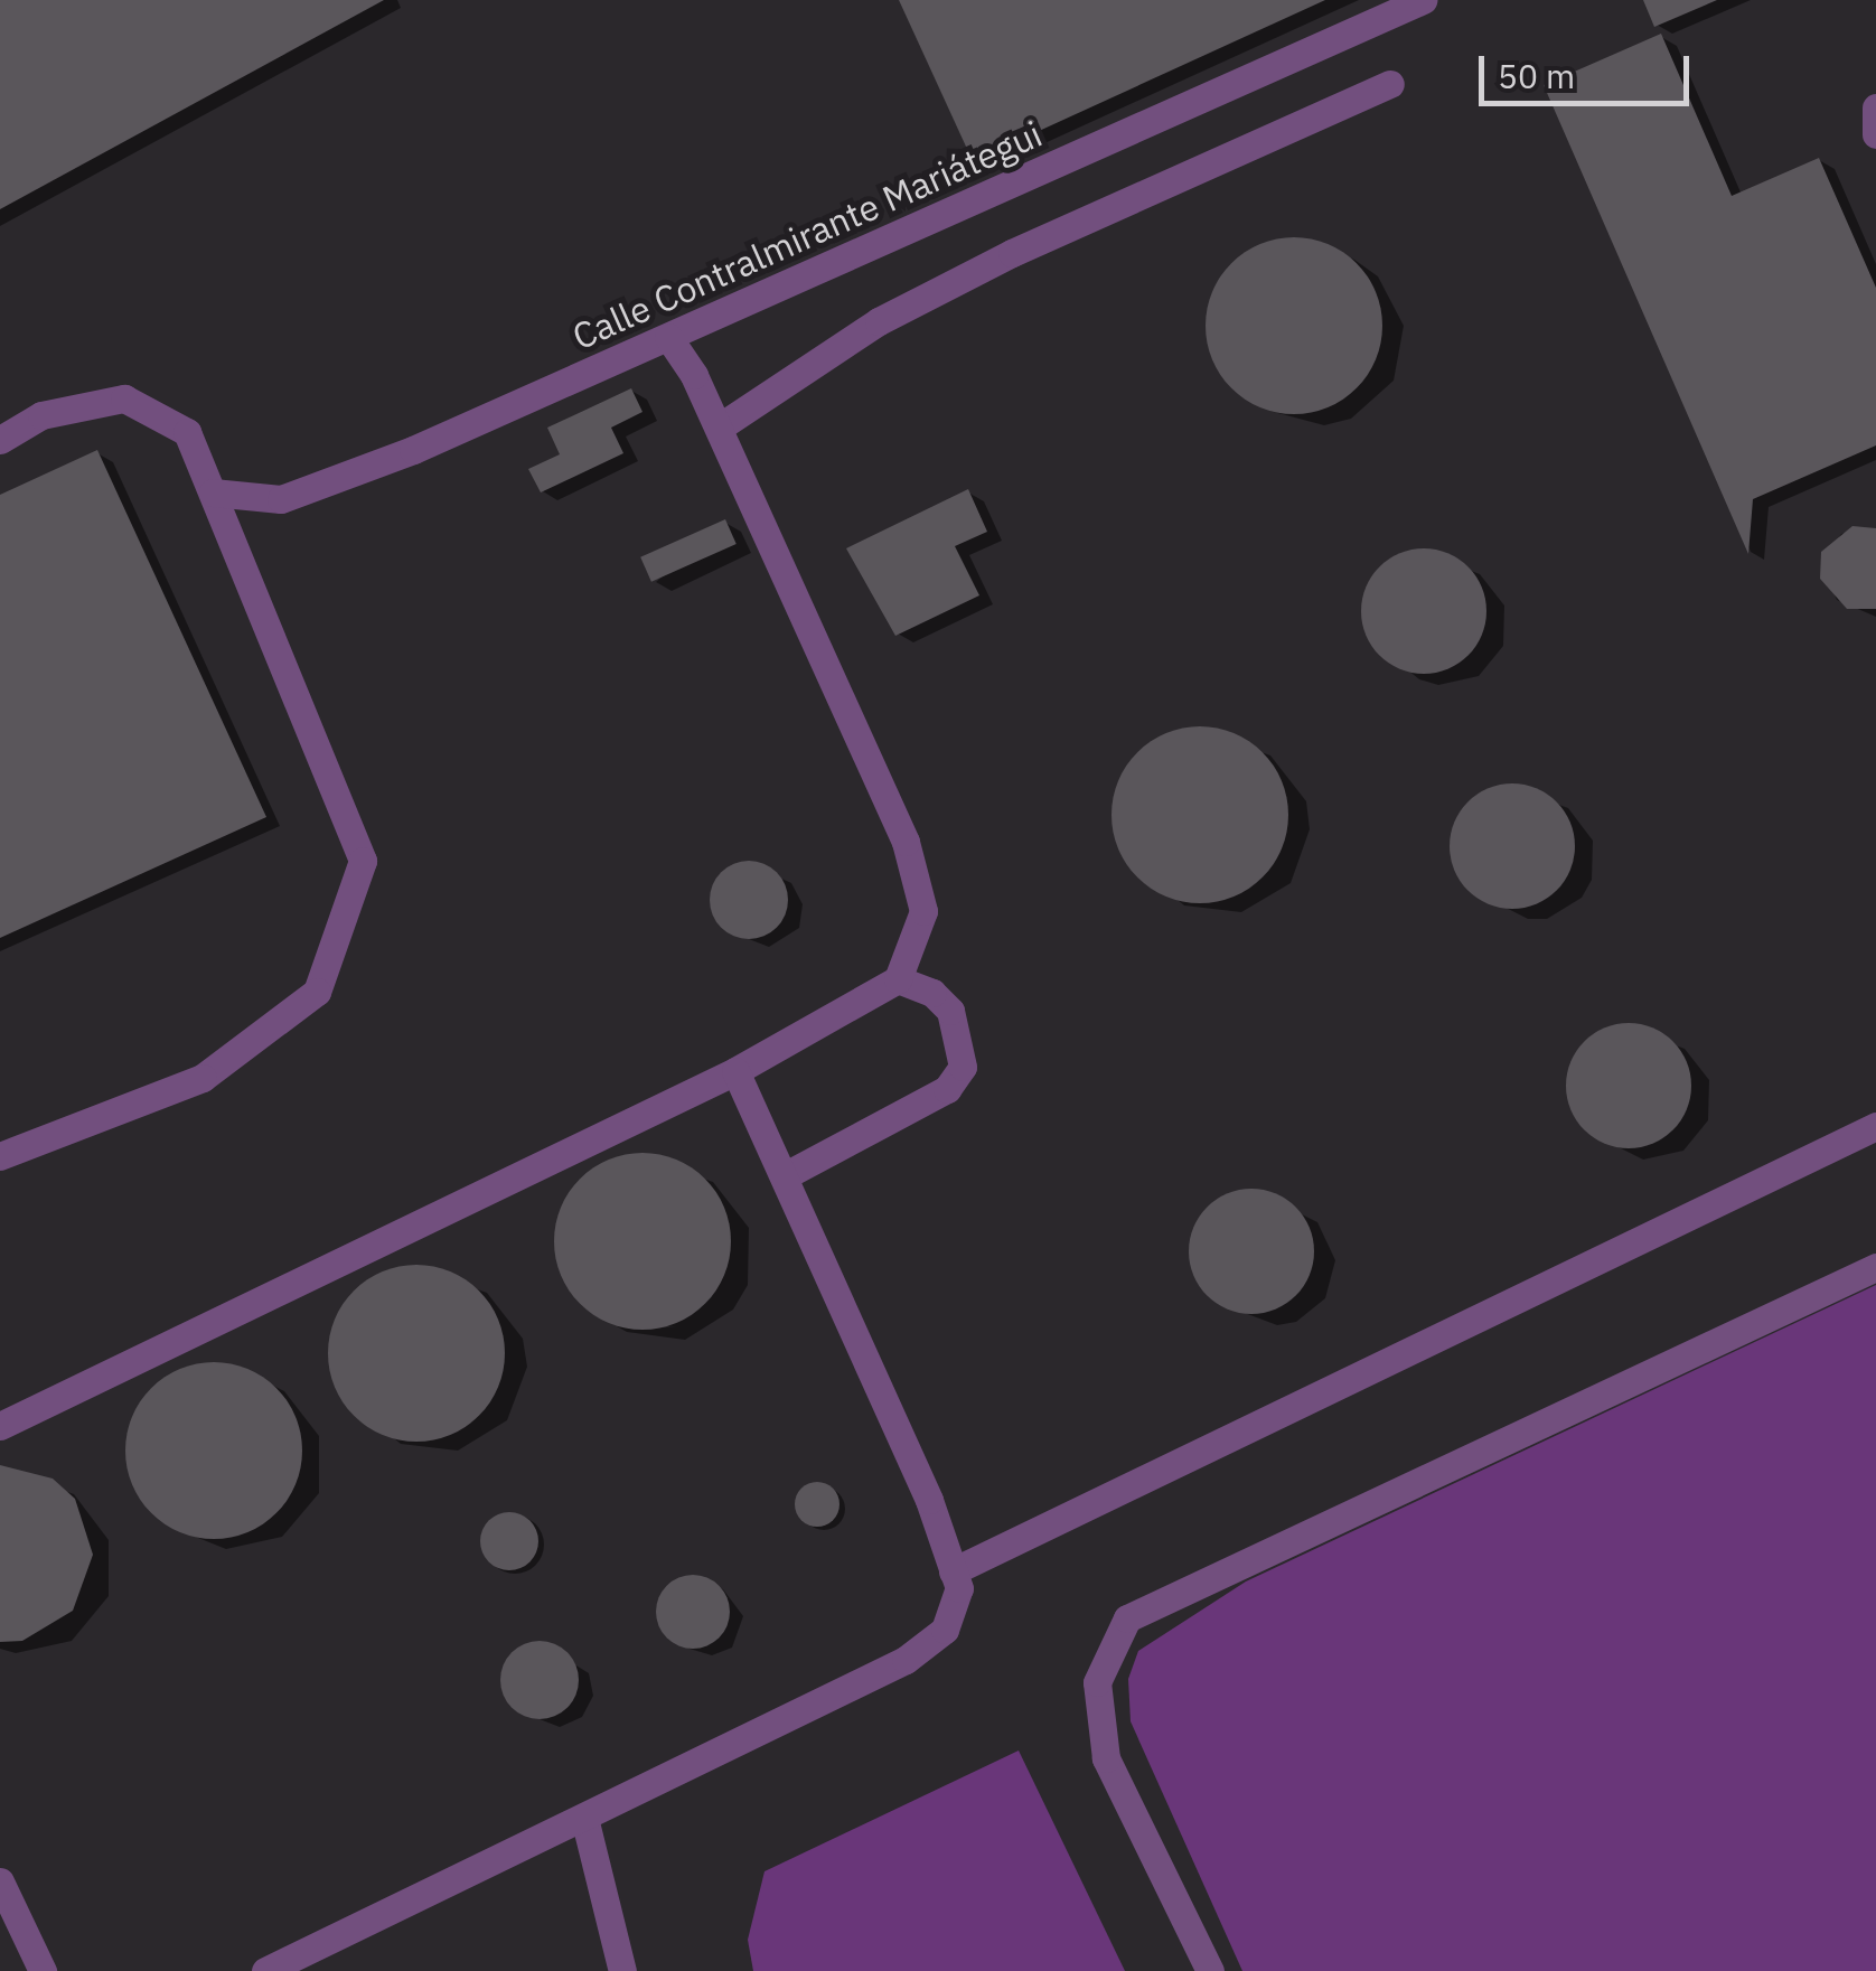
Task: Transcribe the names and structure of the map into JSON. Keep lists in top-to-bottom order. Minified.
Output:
{"streets":{"street":["Calle Contralmirante Mariátegui"]},"scale_bar":"50 m"}
